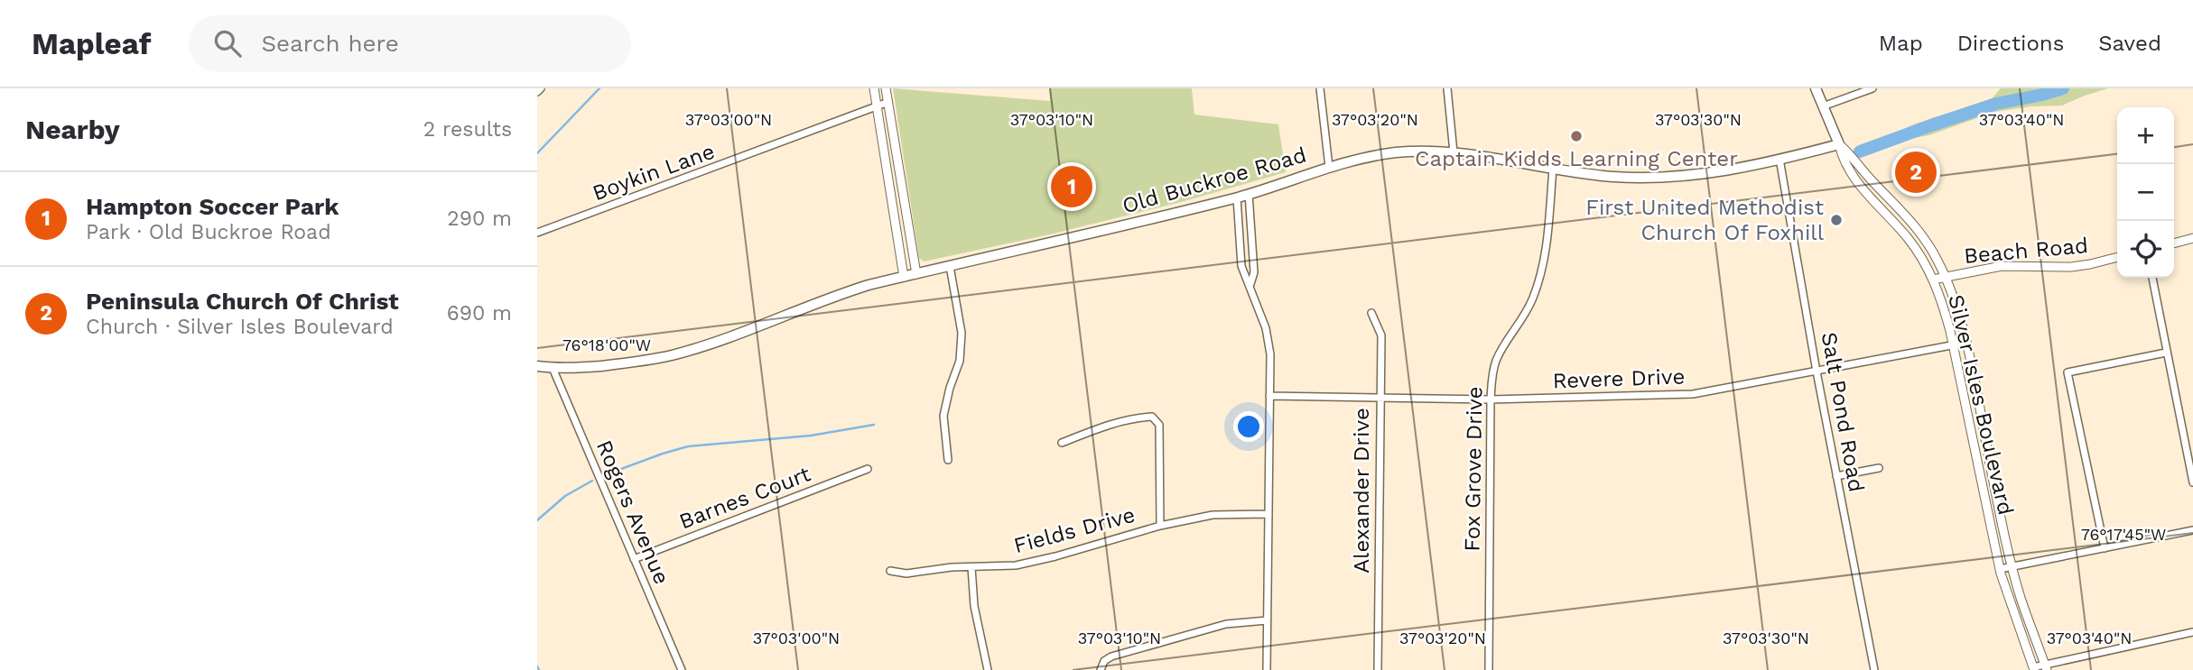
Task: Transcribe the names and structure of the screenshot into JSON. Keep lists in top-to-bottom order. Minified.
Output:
{"streets":{"main road":["Old Buckroe Road"],"street":["Boykin Lane","Beach Road","Revere Drive","Silver Isles Boulevard","Salt Pond Road","Fox Grove Drive","Alexander Drive","Barnes Court","Rogers Avenue","Fields Drive"]},"crossings":[["Old Buckroe Road","Silver Isles Boulevard"],["Old Buckroe Road","Salt Pond Road"],["Old Buckroe Road","Fox Grove Drive"],["Old Buckroe Road","Rogers Avenue"],["Beach Road","Silver Isles Boulevard"],["Revere Drive","Silver Isles Boulevard"],["Revere Drive","Salt Pond Road"],["Revere Drive","Fox Grove Drive"],["Revere Drive","Alexander Drive"],["Barnes Court","Rogers Avenue"]],"places":["Captain Kidds Learning Center","First United Methodist Church Of Foxhill"],"page":{"header":"Mapleaf","search":"Search here","nav":["Map","Directions","Saved"],"heading":["Nearby","2 results"],"map_buttons":["+","−"],"pins":["2","1"],"list":[{"mark":"1","name":"Hampton Soccer Park","note":"Park · Old Buckroe Road","value":"290 m"},{"mark":"2","name":"Peninsula Church Of Christ","note":"Church · Silver Isles Boulevard","value":"690 m"}]},"coordinates":["37°03'20\"N","37°03'40\"N","37°03'00\"N","37°03'10\"N","37°03'30\"N","76°18'00\"W","76°17'45\"W"]}
